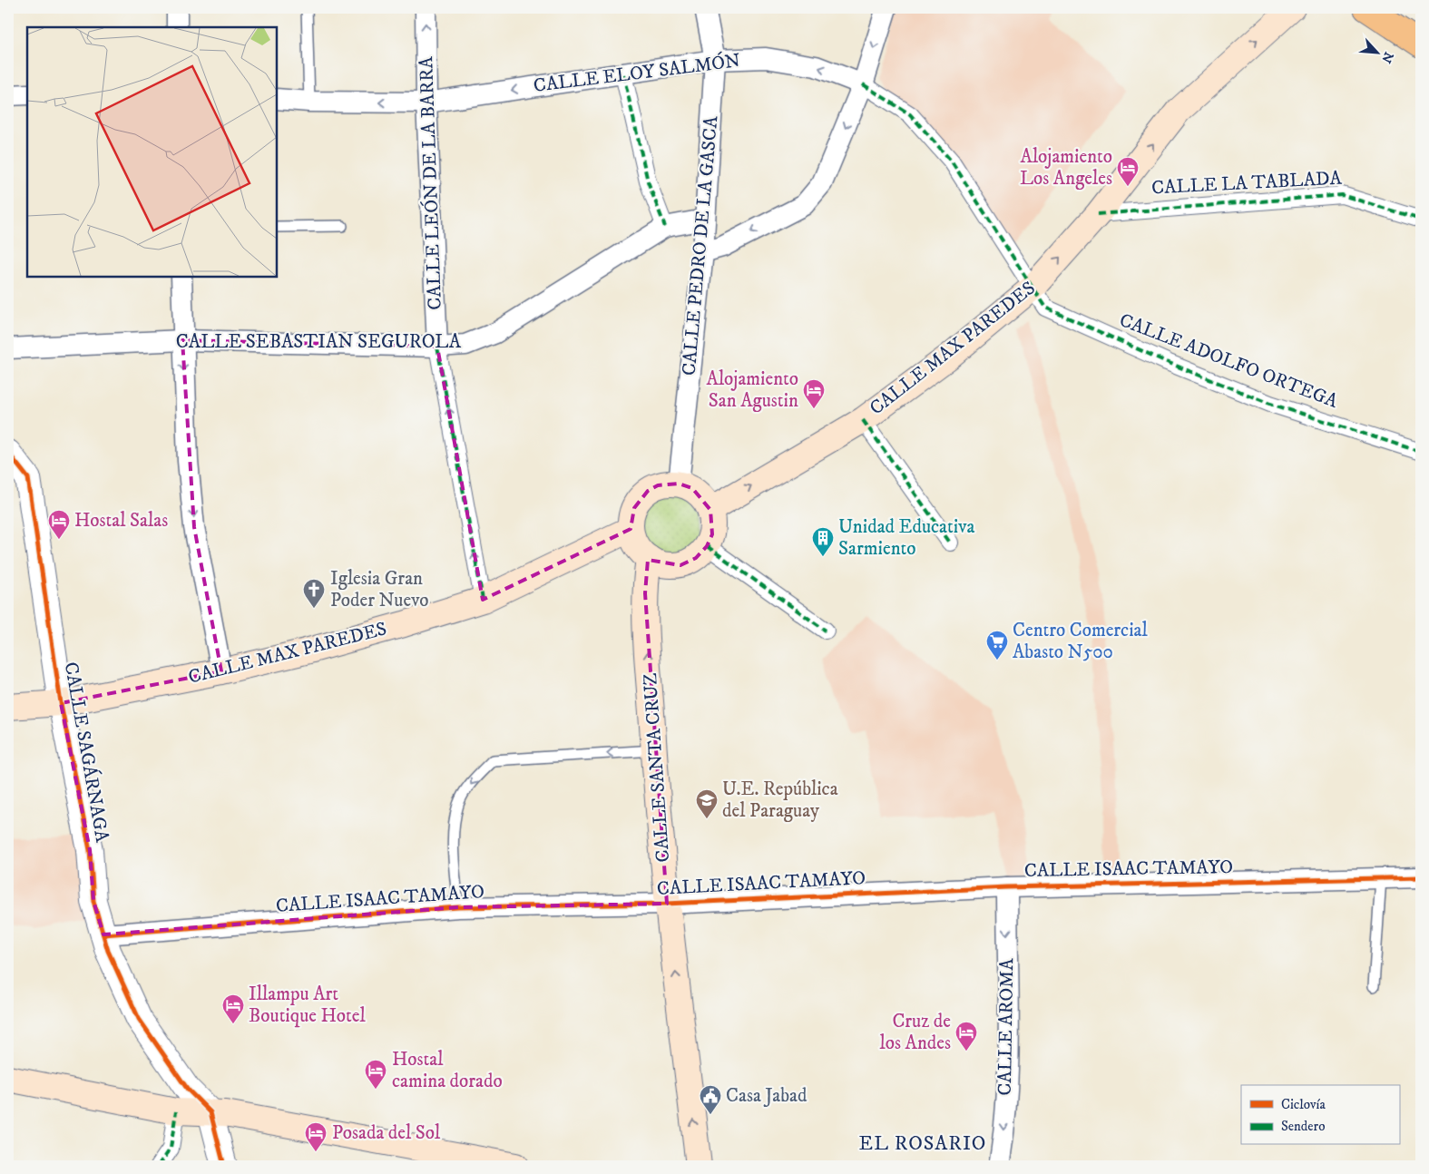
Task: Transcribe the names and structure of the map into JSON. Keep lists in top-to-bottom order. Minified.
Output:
{"streets":{"main road":["CALLE MAX PAREDES","CALLE SANTA CRUZ"],"street":["CALLE ELOY SALMÓN","CALLE LEÓN DE LA BARRA","CALLE LA TABLADA","CALLE PEDRO DE LA GASCA","CALLE SEBASTIAN SEGUROLA","CALLE ADOLFO ORTEGA","CALLE SAGÁRNAGA","CALLE ISAAC TAMAYO","CALLE AROMA"]},"crossings":[["CALLE ELOY SALMÓN","CALLE LEÓN DE LA BARRA"],["CALLE ELOY SALMÓN","CALLE PEDRO DE LA GASCA"],["CALLE ELOY SALMÓN","CALLE MAX PAREDES"],["CALLE ELOY SALMÓN","CALLE ADOLFO ORTEGA"],["CALLE LEÓN DE LA BARRA","CALLE SEBASTIAN SEGUROLA"],["CALLE LEÓN DE LA BARRA","CALLE MAX PAREDES"],["CALLE LA TABLADA","CALLE MAX PAREDES"],["CALLE PEDRO DE LA GASCA","CALLE SEBASTIAN SEGUROLA"],["CALLE PEDRO DE LA GASCA","CALLE MAX PAREDES"],["CALLE PEDRO DE LA GASCA","CALLE SANTA CRUZ"],["CALLE MAX PAREDES","CALLE ADOLFO ORTEGA"],["CALLE MAX PAREDES","CALLE SAGÁRNAGA"],["CALLE MAX PAREDES","CALLE SANTA CRUZ"],["CALLE SAGÁRNAGA","CALLE ISAAC TAMAYO"],["CALLE SANTA CRUZ","CALLE ISAAC TAMAYO"],["CALLE ISAAC TAMAYO","CALLE AROMA"]],"one_way":["CALLE ELOY SALMÓN","CALLE LEÓN DE LA BARRA","CALLE MAX PAREDES","CALLE SANTA CRUZ","CALLE AROMA"],"districts":["EL ROSARIO"],"places":{"hotel":["Alojamiento Los Angeles","Alojamiento San Agustin","Hostal Salas","Illampu Art Boutique Hotel","Cruz de los Andes","Hostal camina dorado","Posada del Sol"],"building":["Unidad Educativa Sarmiento"],"church":["Iglesia Gran Poder Nuevo"],"supermarket":["Centro Comercial Abasto N500"],"school or university":["U.E. República del Paraguay"],"public building":["Casa Jabad"]},"legend":["Ciclovía","Sendero"],"north":"bottom right"}
